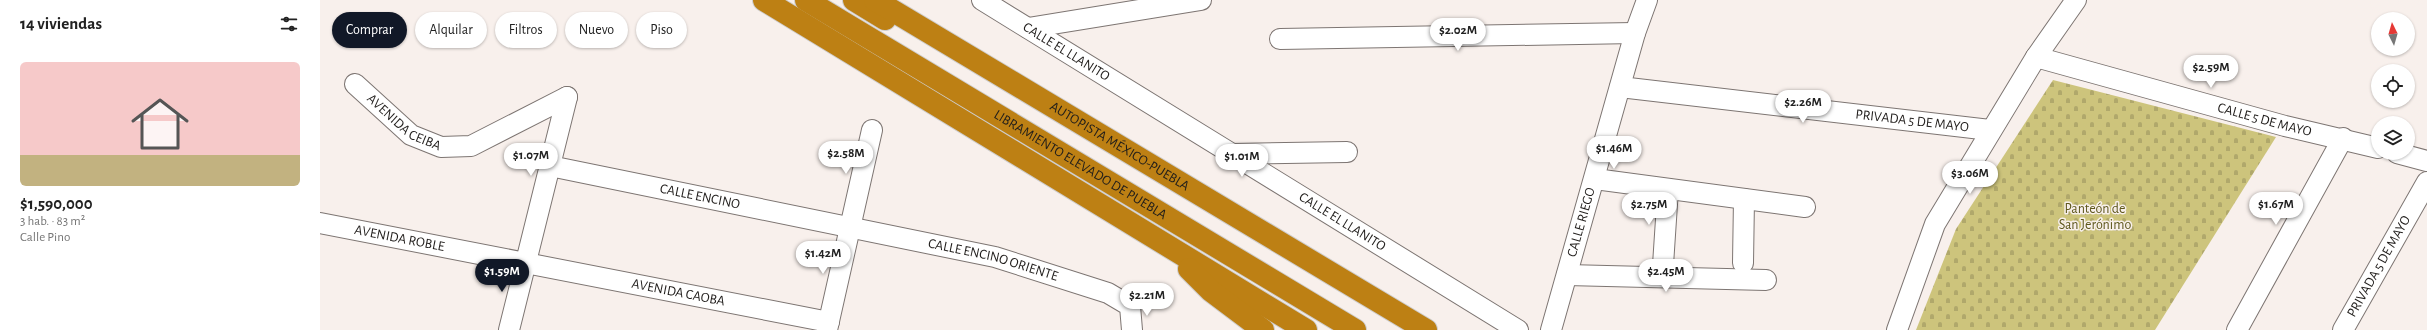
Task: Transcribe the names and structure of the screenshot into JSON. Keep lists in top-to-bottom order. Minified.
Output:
{"streets":{"highway":["AUTOPISTA MÉXICO-PUEBLA","LIBRAMIENTO ELEVADO DE PUEBLA"],"street":["CALLE EL LLANITO","AVENIDA CEIBA","CALLE 5 DE MAYO","PRIVADA 5 DE MAYO","CALLE ENCINO","CALLE RIEGO","AVENIDA ROBLE","CALLE ENCINO ORIENTE","AVENIDA CAOBA"]},"crossings":[["AVENIDA CEIBA","CALLE ENCINO"],["PRIVADA 5 DE MAYO","CALLE RIEGO"],["CALLE ENCINO","CALLE ENCINO ORIENTE"],["AVENIDA ROBLE","AVENIDA CAOBA"]],"parks":["Panteón de San Jerónimo"],"north":"top","page":{"heading":"14 viviendas","chip":["Comprar","Alquilar","Filtros","Nuevo","Piso"],"price":["$2.02M","$2.59M","$2.26M","$1.46M","$2.58M","$1.07M","$1.01M","$3.06M","$2.75M","$1.67M","$1.42M","$1.59M","$2.45M","$2.21M"],"list":[{"name":"$1,590,000","note":"3 hab. · 83 m² · Calle Pino"}]}}
